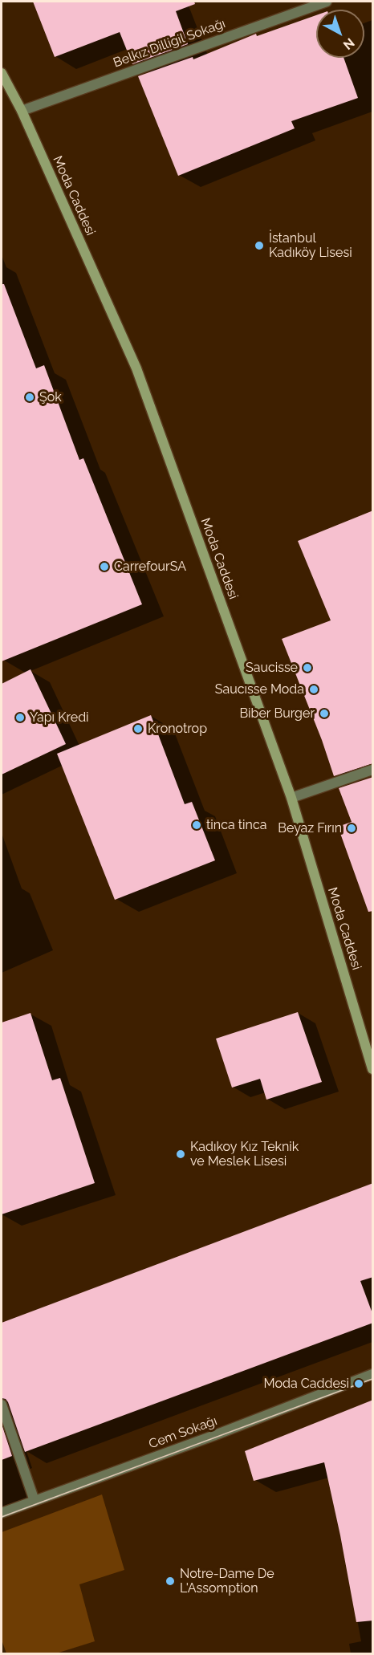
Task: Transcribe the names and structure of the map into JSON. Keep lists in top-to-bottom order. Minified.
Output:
{"streets":{"street":["Belkız Dilligil Sokağı","Moda Caddesi","Cem Sokağı"]},"crossings":[["Belkız Dilligil Sokağı","Moda Caddesi"]],"places":["İstanbul Kadıköy Lisesi","Şok","CarrefourSA","Saucisse","Saucısse Moda","Biber Burger","Yapı Kredi","Kronotrop","tinca tinca","Beyaz Fırın","Kadıkoy Kız Teknik ve Meslek Lisesi","Moda Caddesi","Notre-Dame De L'Assomption"],"north":"bottom right"}
